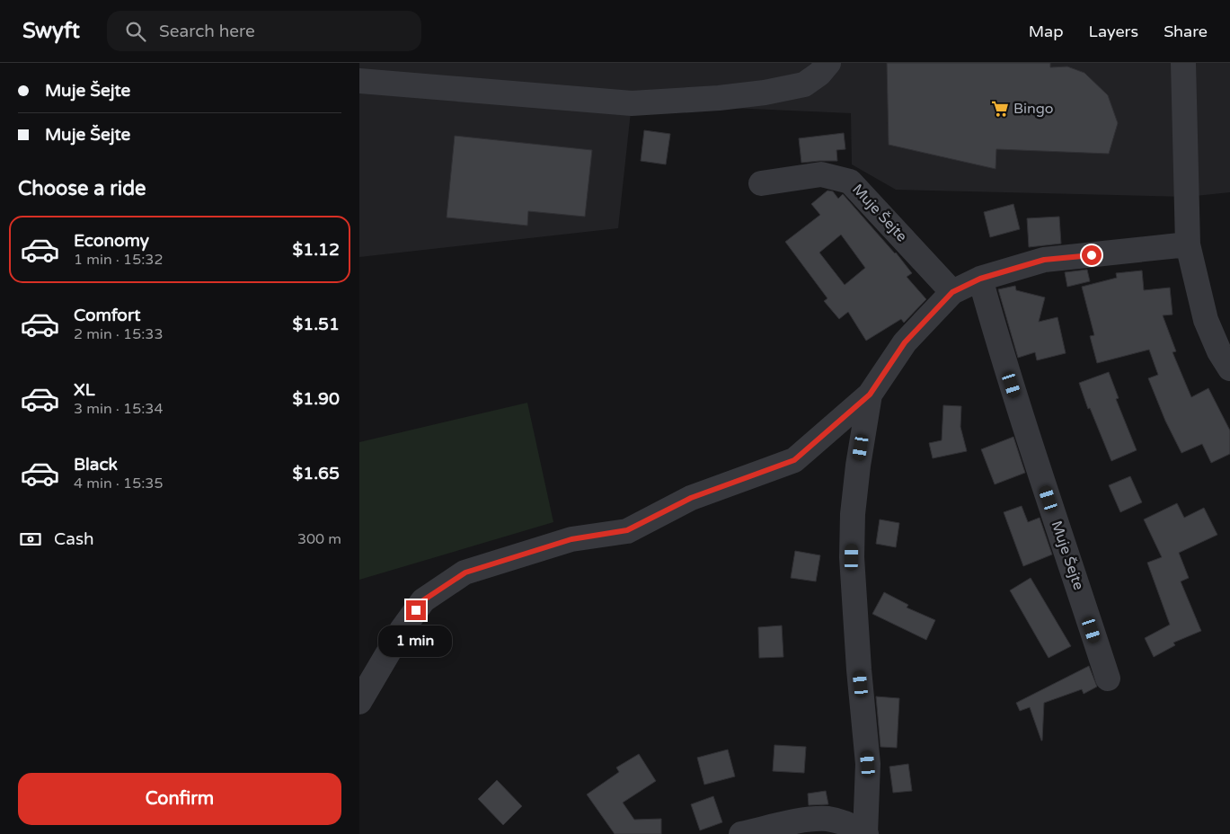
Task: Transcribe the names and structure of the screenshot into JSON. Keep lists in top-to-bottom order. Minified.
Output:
{"streets":{"street":["Muje Šejte"]},"places":{"supermarket":["Bingo"]},"page":{"header":"Swyft","search":"Search here","nav":["Map","Layers","Share"],"banner":["Muje Šejte","Muje Šejte"],"heading":"Choose a ride","list":[{"name":"Economy","note":"1 min · 15:32","value":"$1.12"},{"name":"Comfort","note":"2 min · 15:33","value":"$1.51"},{"name":"XL","note":"3 min · 15:34","value":"$1.90"},{"name":"Black","note":"4 min · 15:35","value":"$1.65"}],"pay":["Cash","300 m"],"bubble":"1 min","buttons":"Confirm"}}
